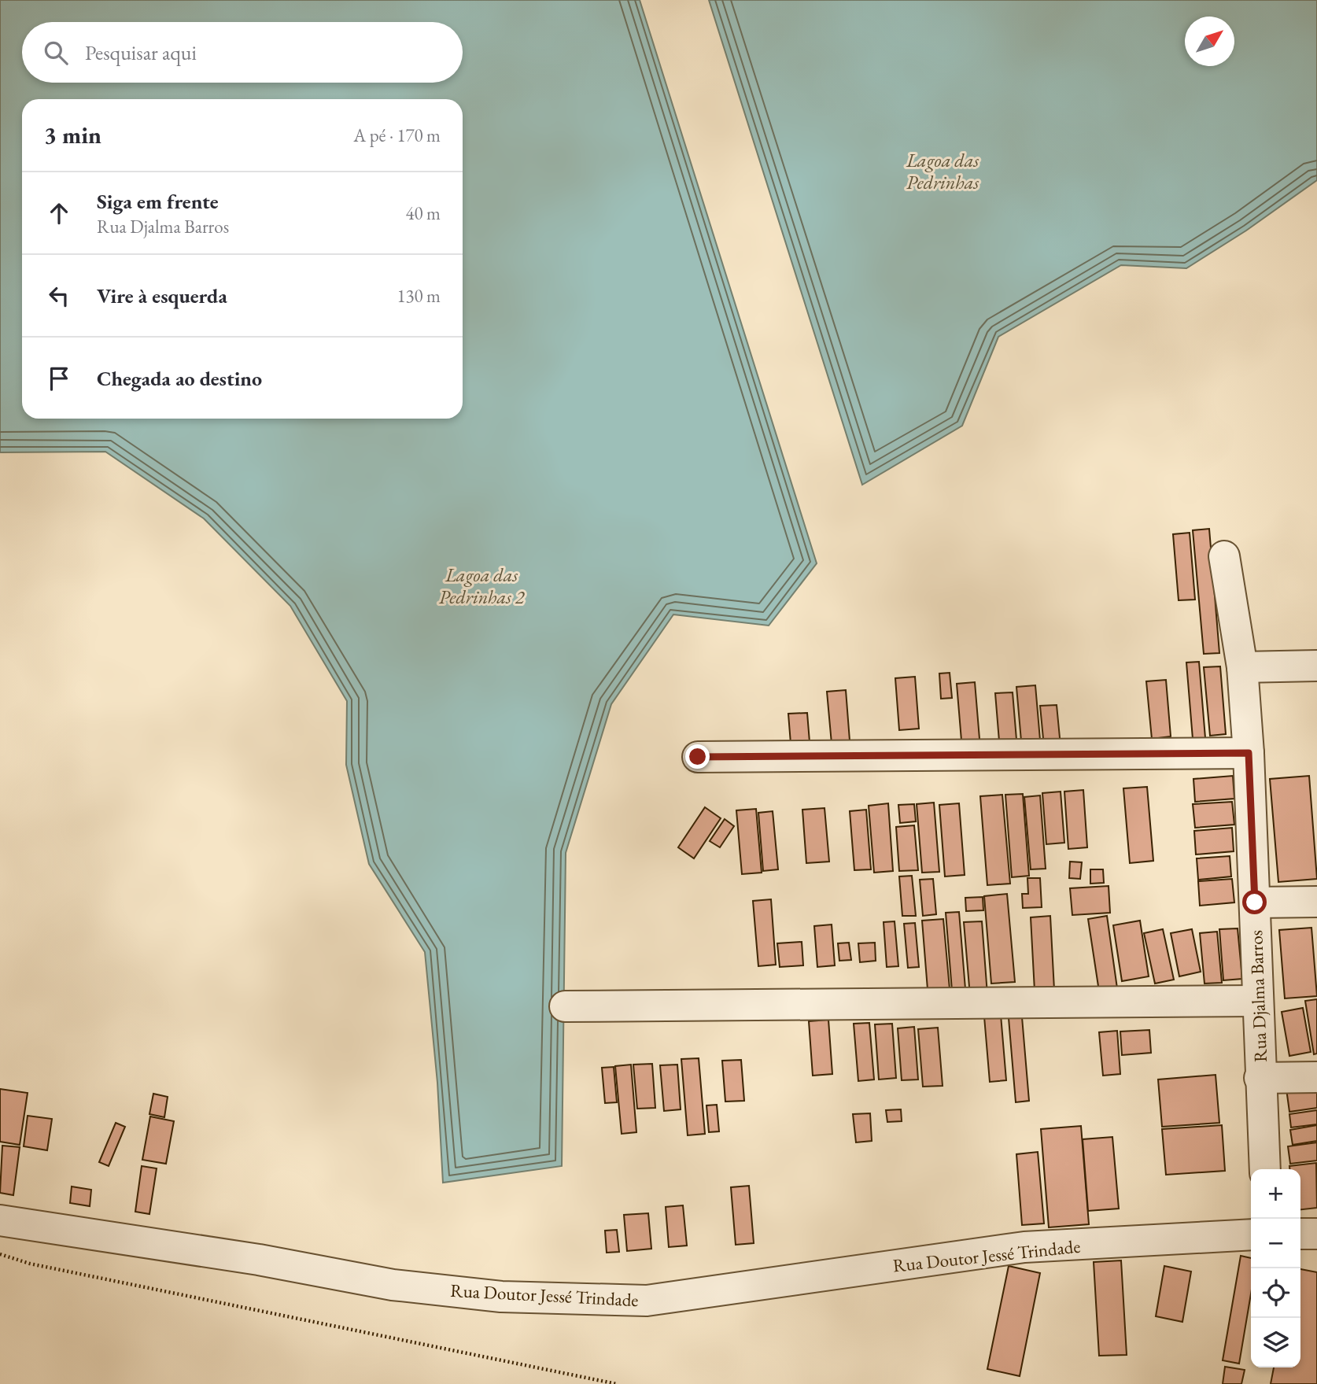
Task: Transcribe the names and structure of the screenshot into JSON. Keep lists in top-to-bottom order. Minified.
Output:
{"streets":{"street":["Rua Djalma Barros","Rua Doutor Jessé Trindade"]},"water":["Lagoa das Pedrinhas","Lagoa das Pedrinhas 2"],"north":"top right","page":{"search":"Pesquisar aqui","heading":["3 min","A pé · 170 m"],"list":[["Siga em frente","Rua Djalma Barros","40 m"],["Vire à esquerda","130 m"],"Chegada ao destino"],"map_buttons":["+","−"]}}
